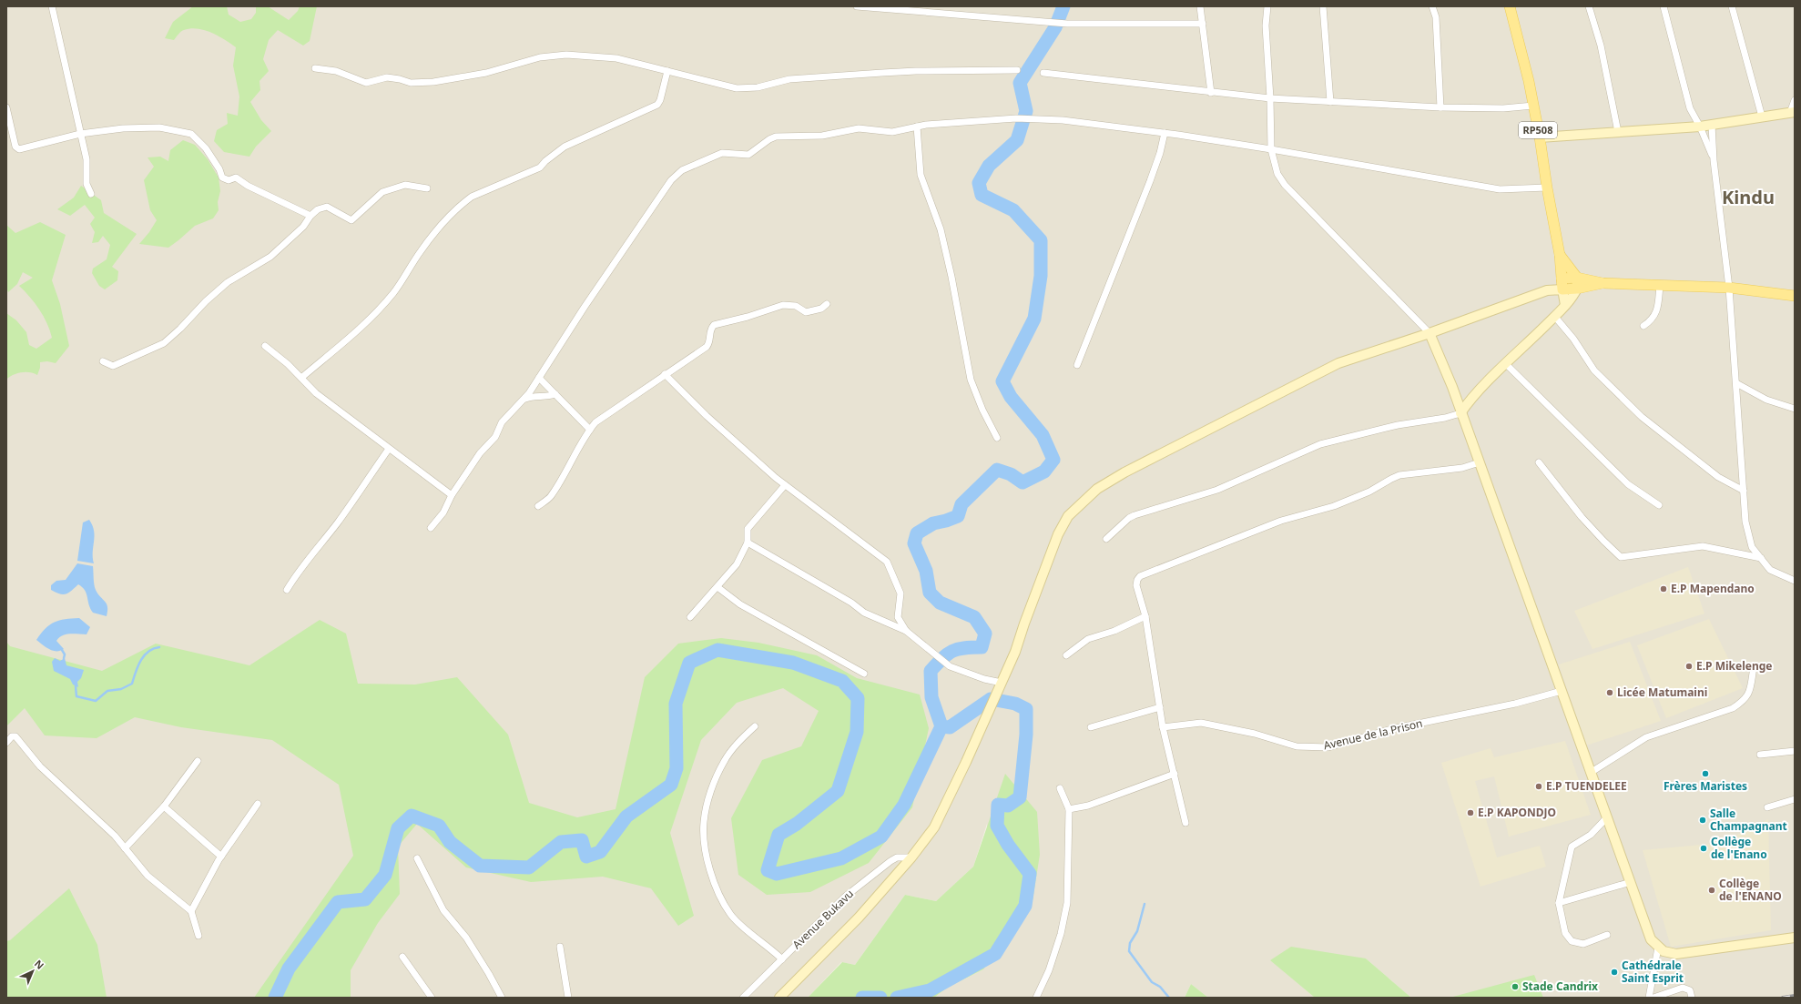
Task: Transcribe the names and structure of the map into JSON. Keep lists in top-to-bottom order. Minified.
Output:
{"streets":{"main road":["RP508"],"street":["Avenue de la Prison","Avenue Bukavu"]},"districts":["Kindu"],"places":["E.P Mapendano","E.P Mikelenge","Licée Matumaini","Frères Maristes","E.P TUENDELEE","E.P KAPONDJO","Salle Champagnant","Collège de l'Enano","Collège de l'ENANO","Cathédrale Saint Esprit","Stade Candrix"],"north":"top right"}
